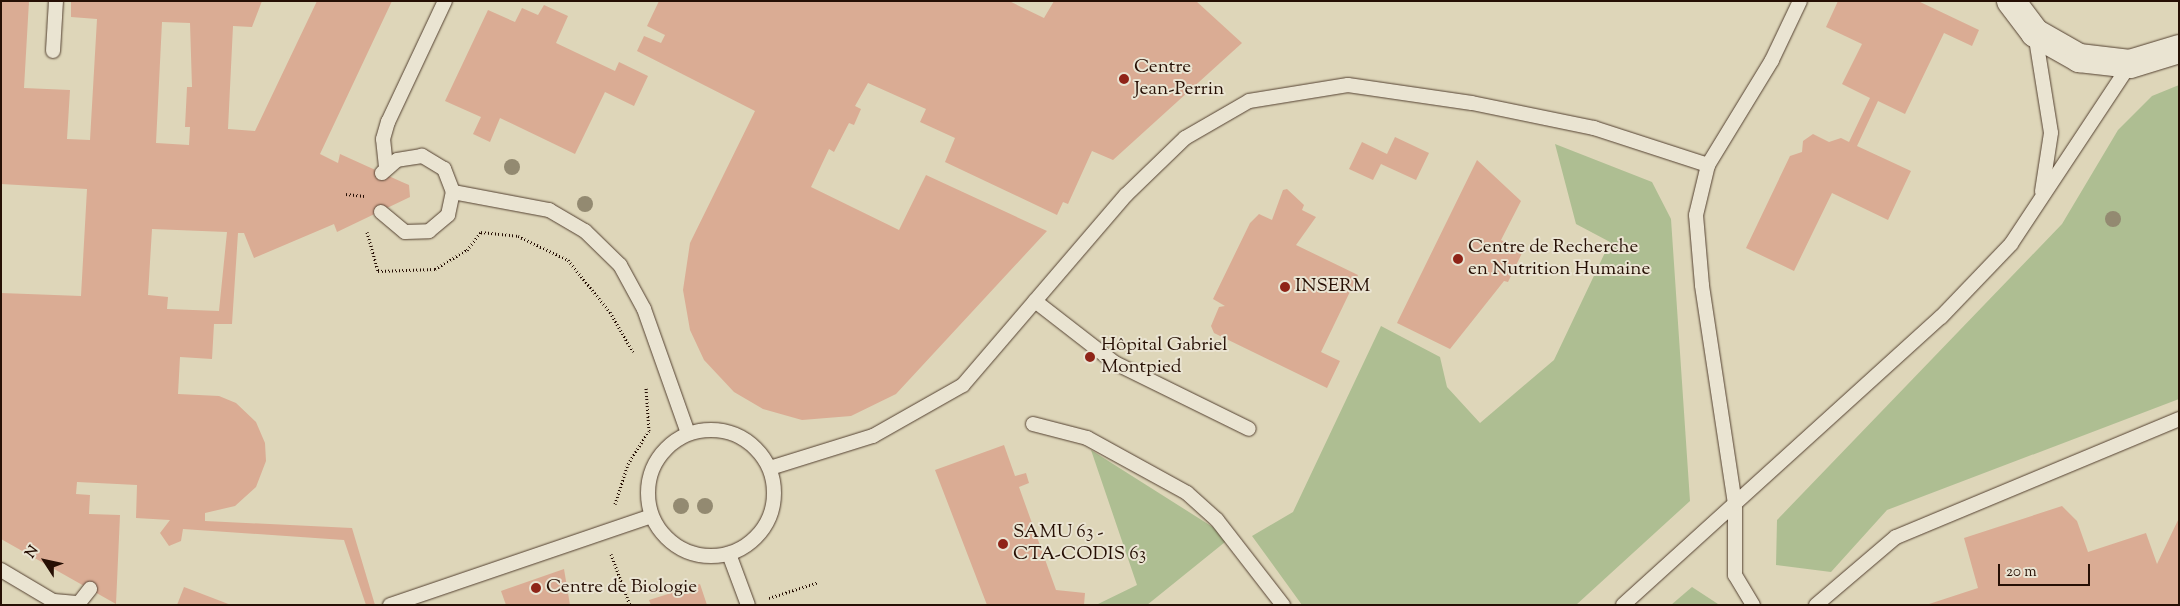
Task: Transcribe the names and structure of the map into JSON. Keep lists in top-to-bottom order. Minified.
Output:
{"places":["Centre Jean-Perrin","Centre de Recherche en Nutrition Humaine","INSERM","Hôpital Gabriel Montpied","SAMU 63 - CTA-CODIS 63","Centre de Biologie"],"scale_bar":"20 m","north":"top left"}
